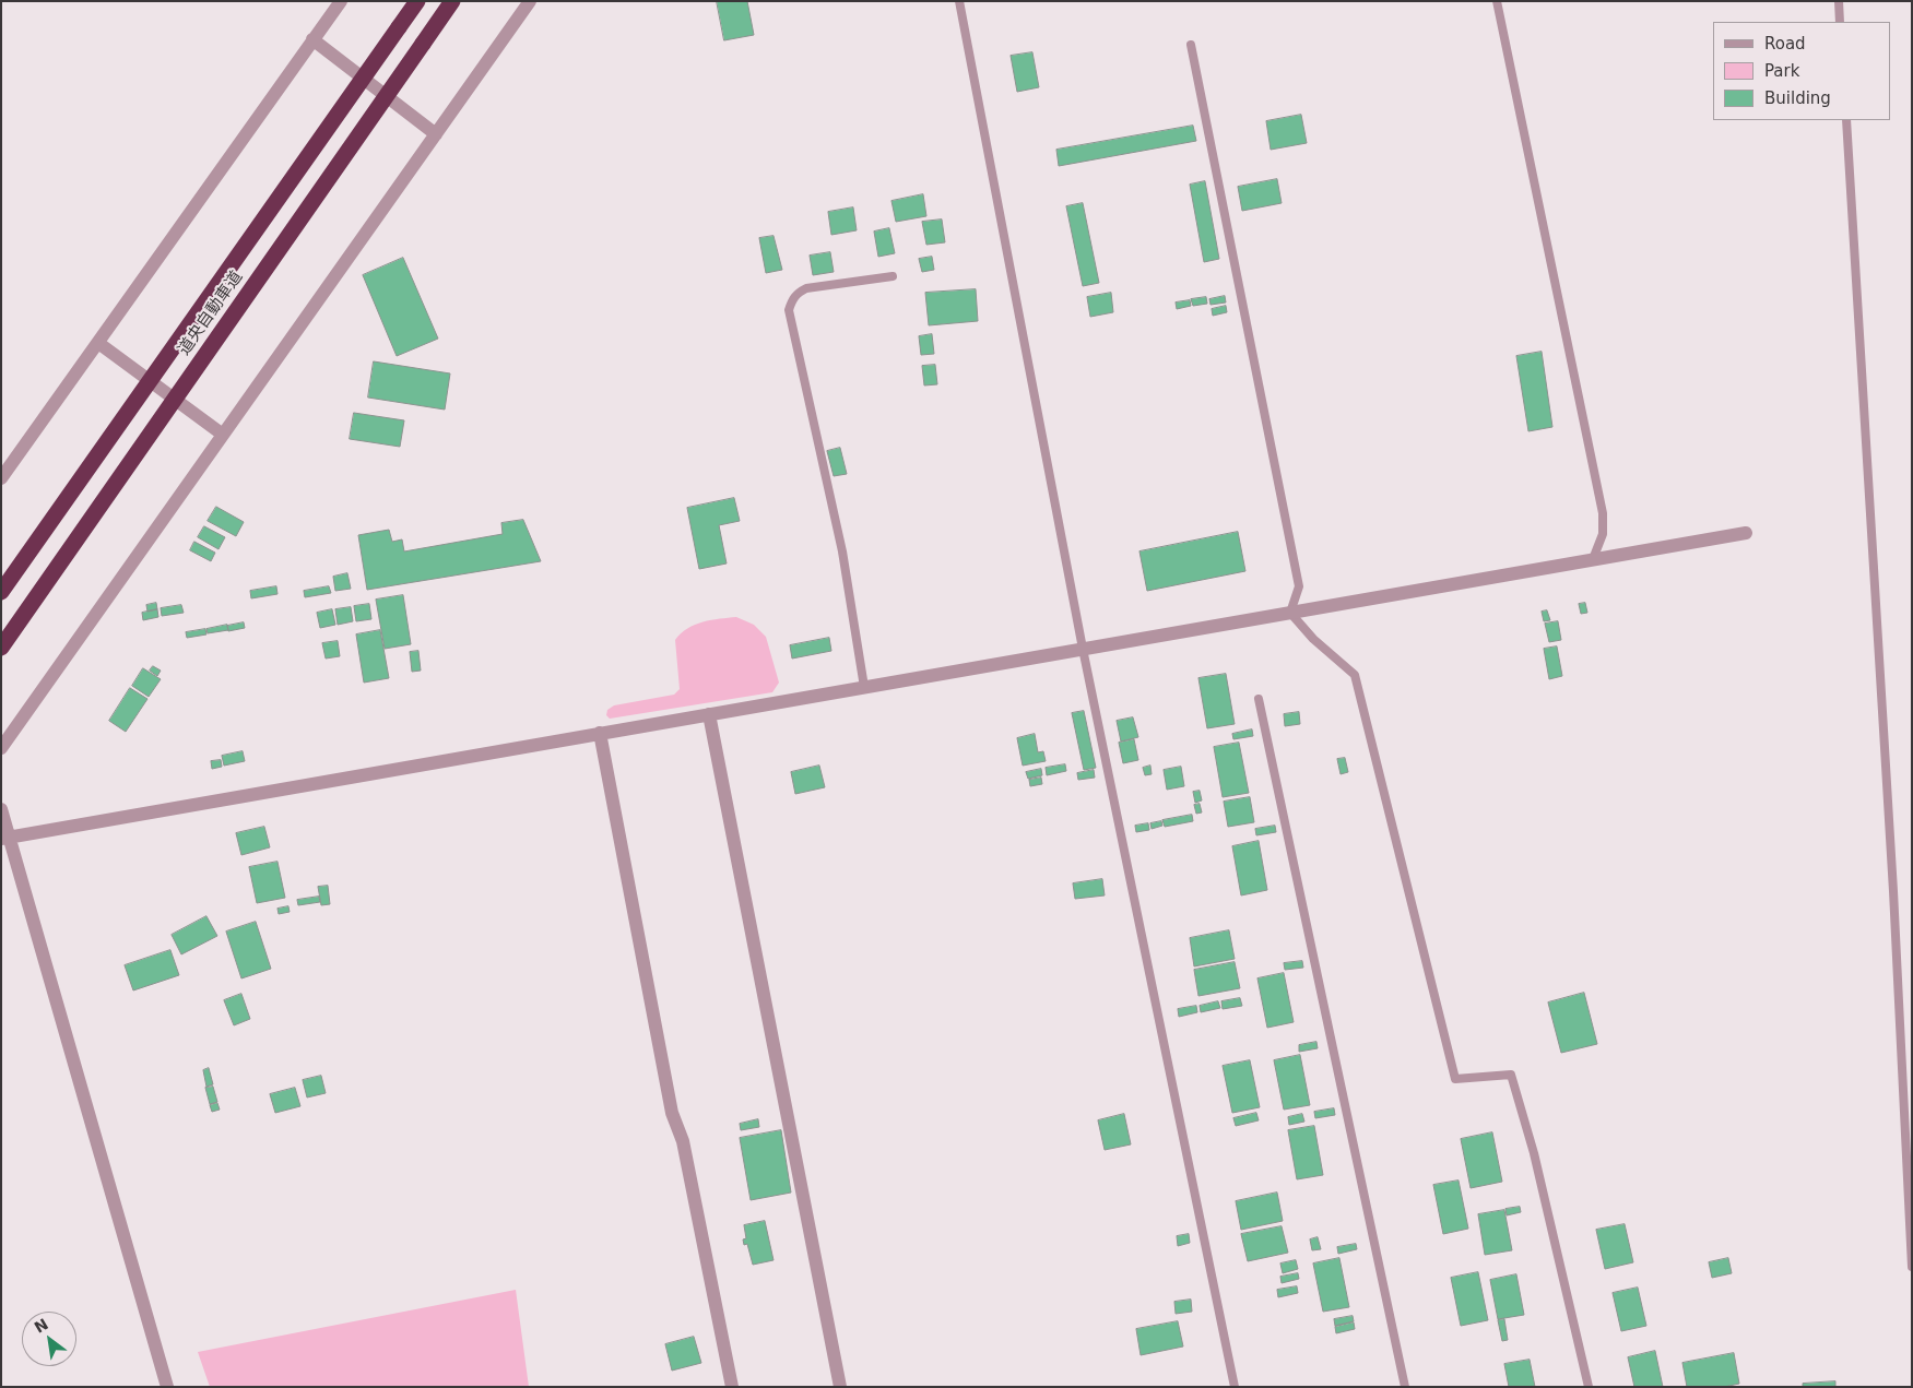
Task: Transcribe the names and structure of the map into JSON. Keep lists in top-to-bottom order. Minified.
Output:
{"streets":{"highway":["道央自動車道"]},"legend":["Road","Park","Building"],"north":"top left"}
